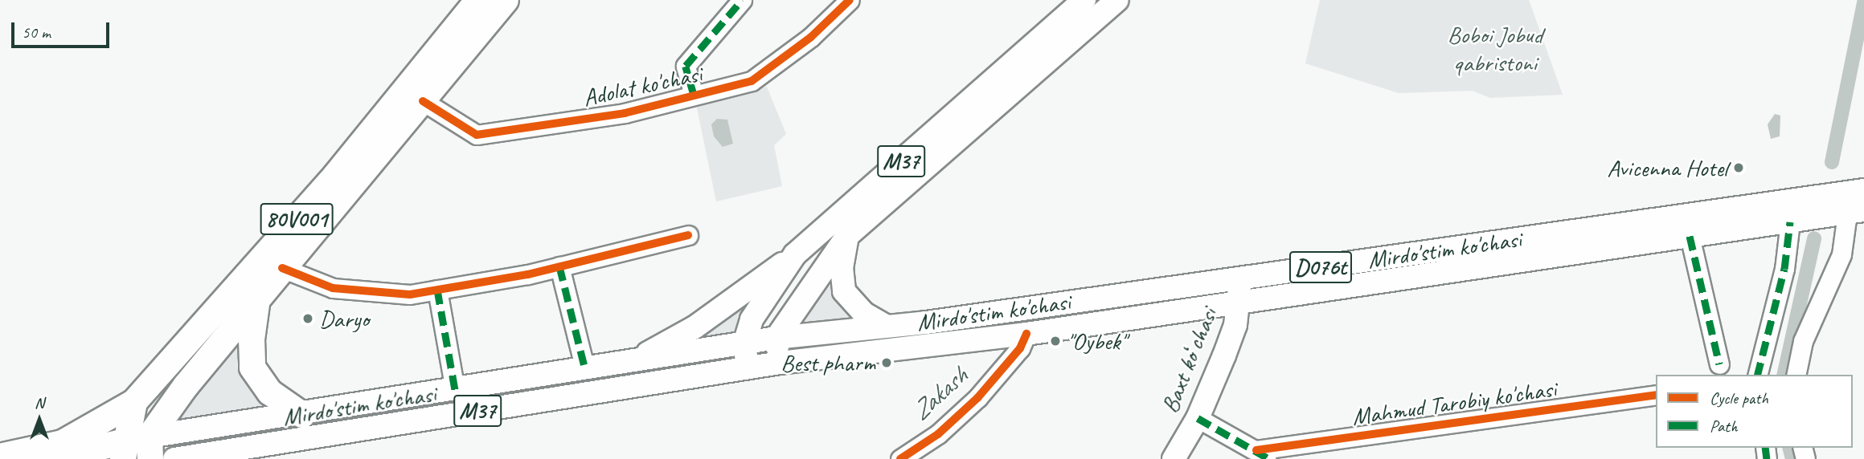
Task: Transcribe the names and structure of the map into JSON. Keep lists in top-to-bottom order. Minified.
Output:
{"streets":{"highway":["80V001","Mirdo'stim ko'chasi"],"main road":["M37","D076t","Baxt koʻchasi"],"street":["Adolat ko'chasi","Mahmud Tarobiy ko'chasi"]},"crossings":[["Adolat ko'chasi","80V001"],["M37","Mirdo'stim ko'chasi"],["80V001","Mirdo'stim ko'chasi"],["Mirdo'stim ko'chasi","Baxt koʻchasi"],["Baxt koʻchasi","Mahmud Tarobiy ko'chasi"]],"water":["Zakash"],"parks":["Boboi Jobud qabristoni"],"places":["Avicenna Hotel","Daryo","\"Oybek\"","Best pharm"],"legend":["Cycle path","Path"],"scale_bar":"50 m","north":"top"}
